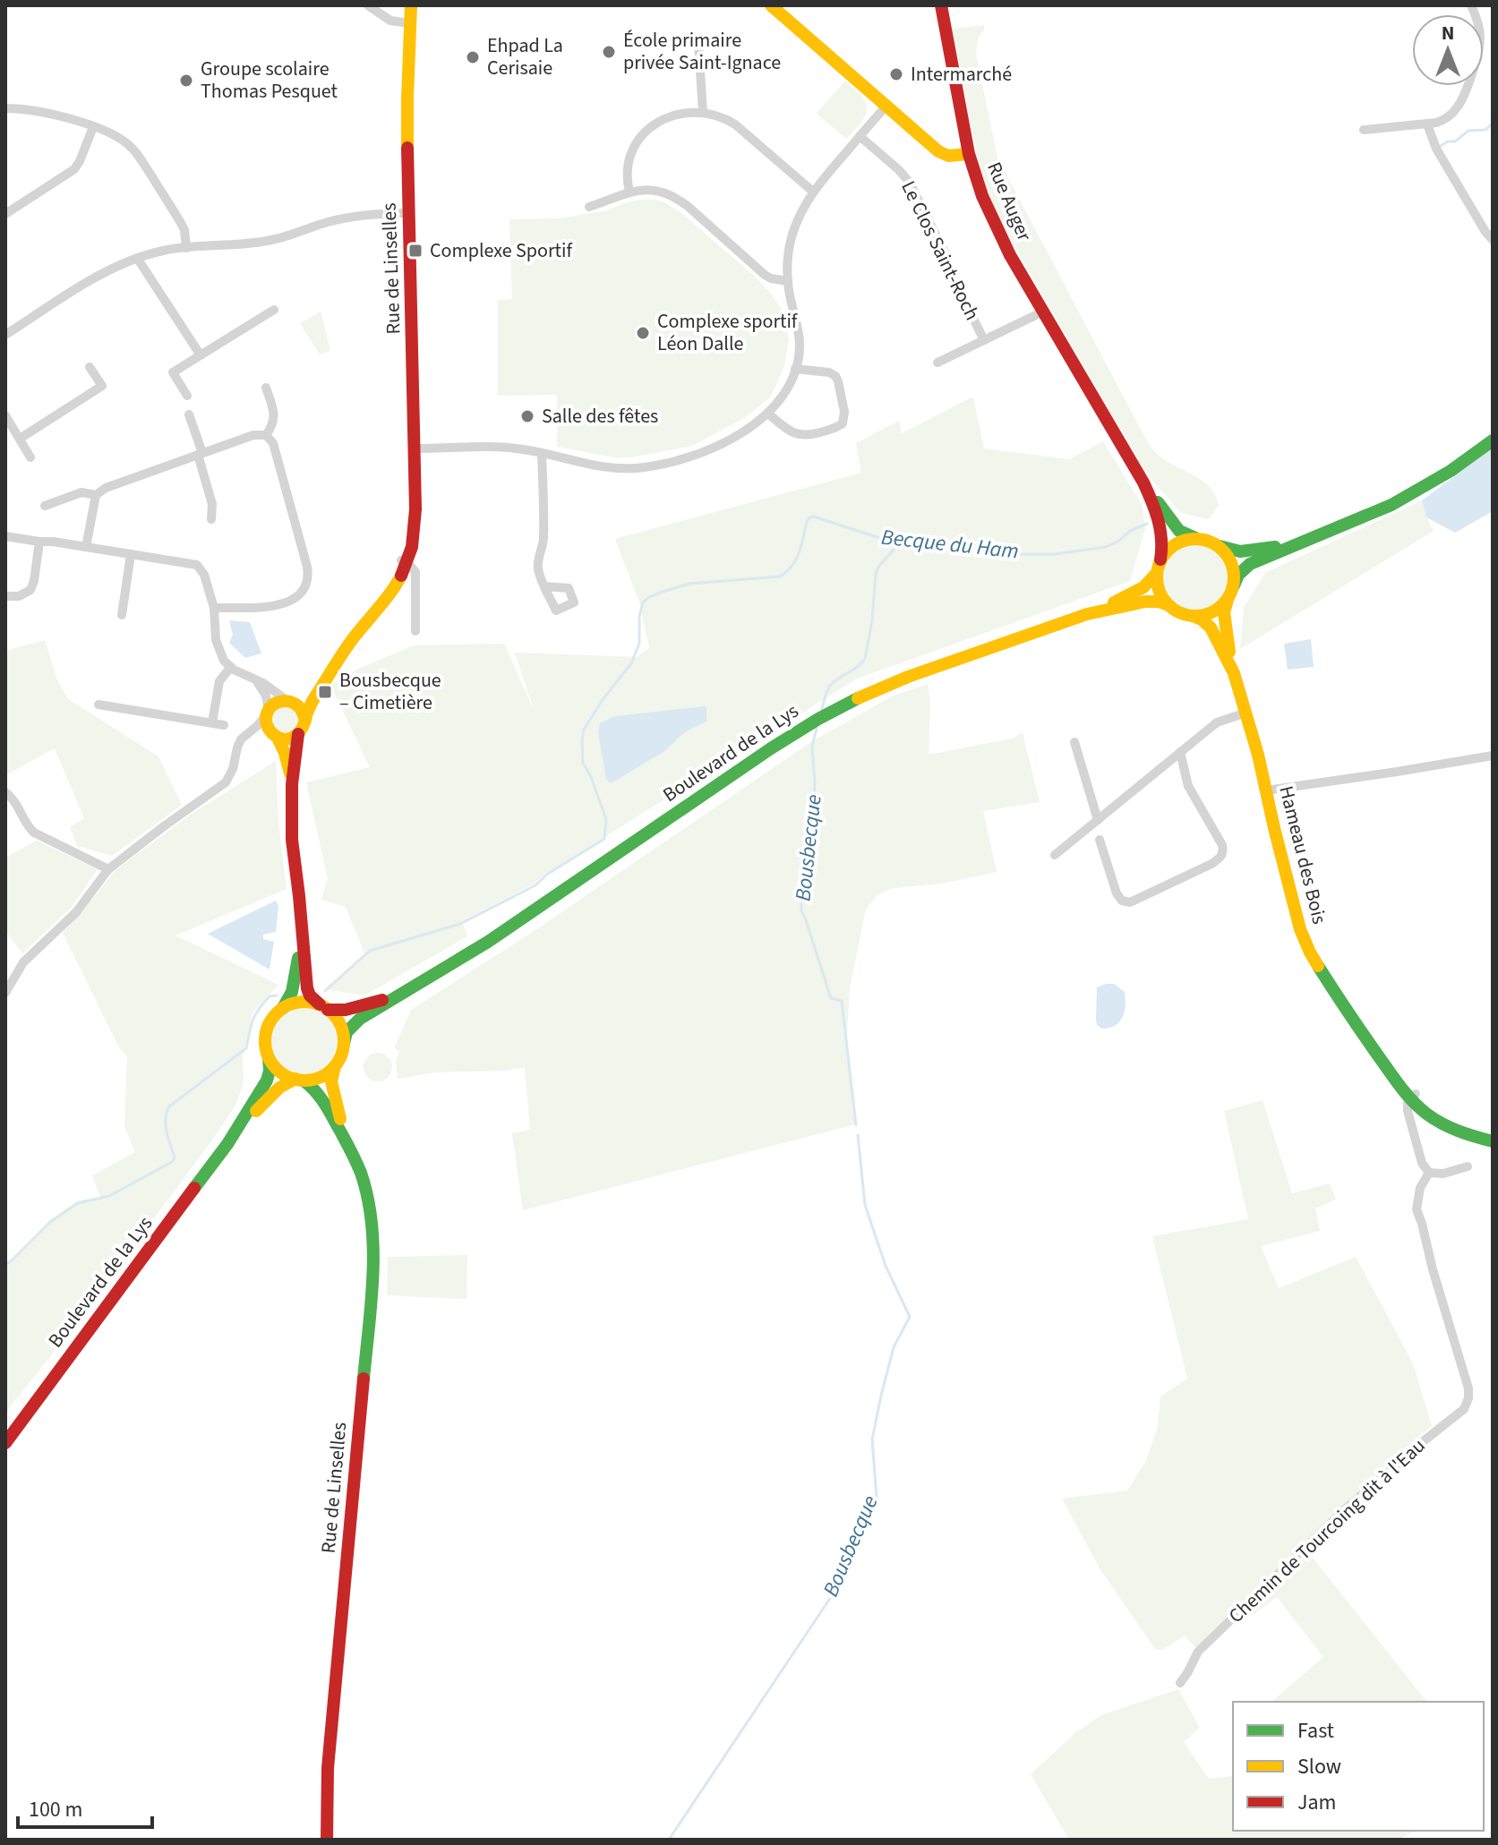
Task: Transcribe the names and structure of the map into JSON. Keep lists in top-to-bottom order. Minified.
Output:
{"streets":{"main road":["Rue Auger","Rue de Linselles","Boulevard de la Lys","Hameau des Bois"],"street":["Le Clos Saint-Roch","Chemin de Tourcoing dit à l'Eau"]},"crossings":[["Rue Auger","Le Clos Saint-Roch"],["Rue Auger","Boulevard de la Lys"],["Rue Auger","Hameau des Bois"],["Rue de Linselles","Boulevard de la Lys"],["Boulevard de la Lys","Hameau des Bois"]],"water":["Becque du Ham","Bousbecque"],"places":{"other":["École primaire privée Saint-Ignace","Ehpad La Cerisaie","Intermarché","Groupe scolaire Thomas Pesquet","Complexe sportif Léon Dalle","Salle des fêtes"],"transit":["Complexe Sportif","Bousbecque – Cimetière"]},"legend":["Fast","Slow","Jam"],"scale_bar":"100 m","north":"top"}
